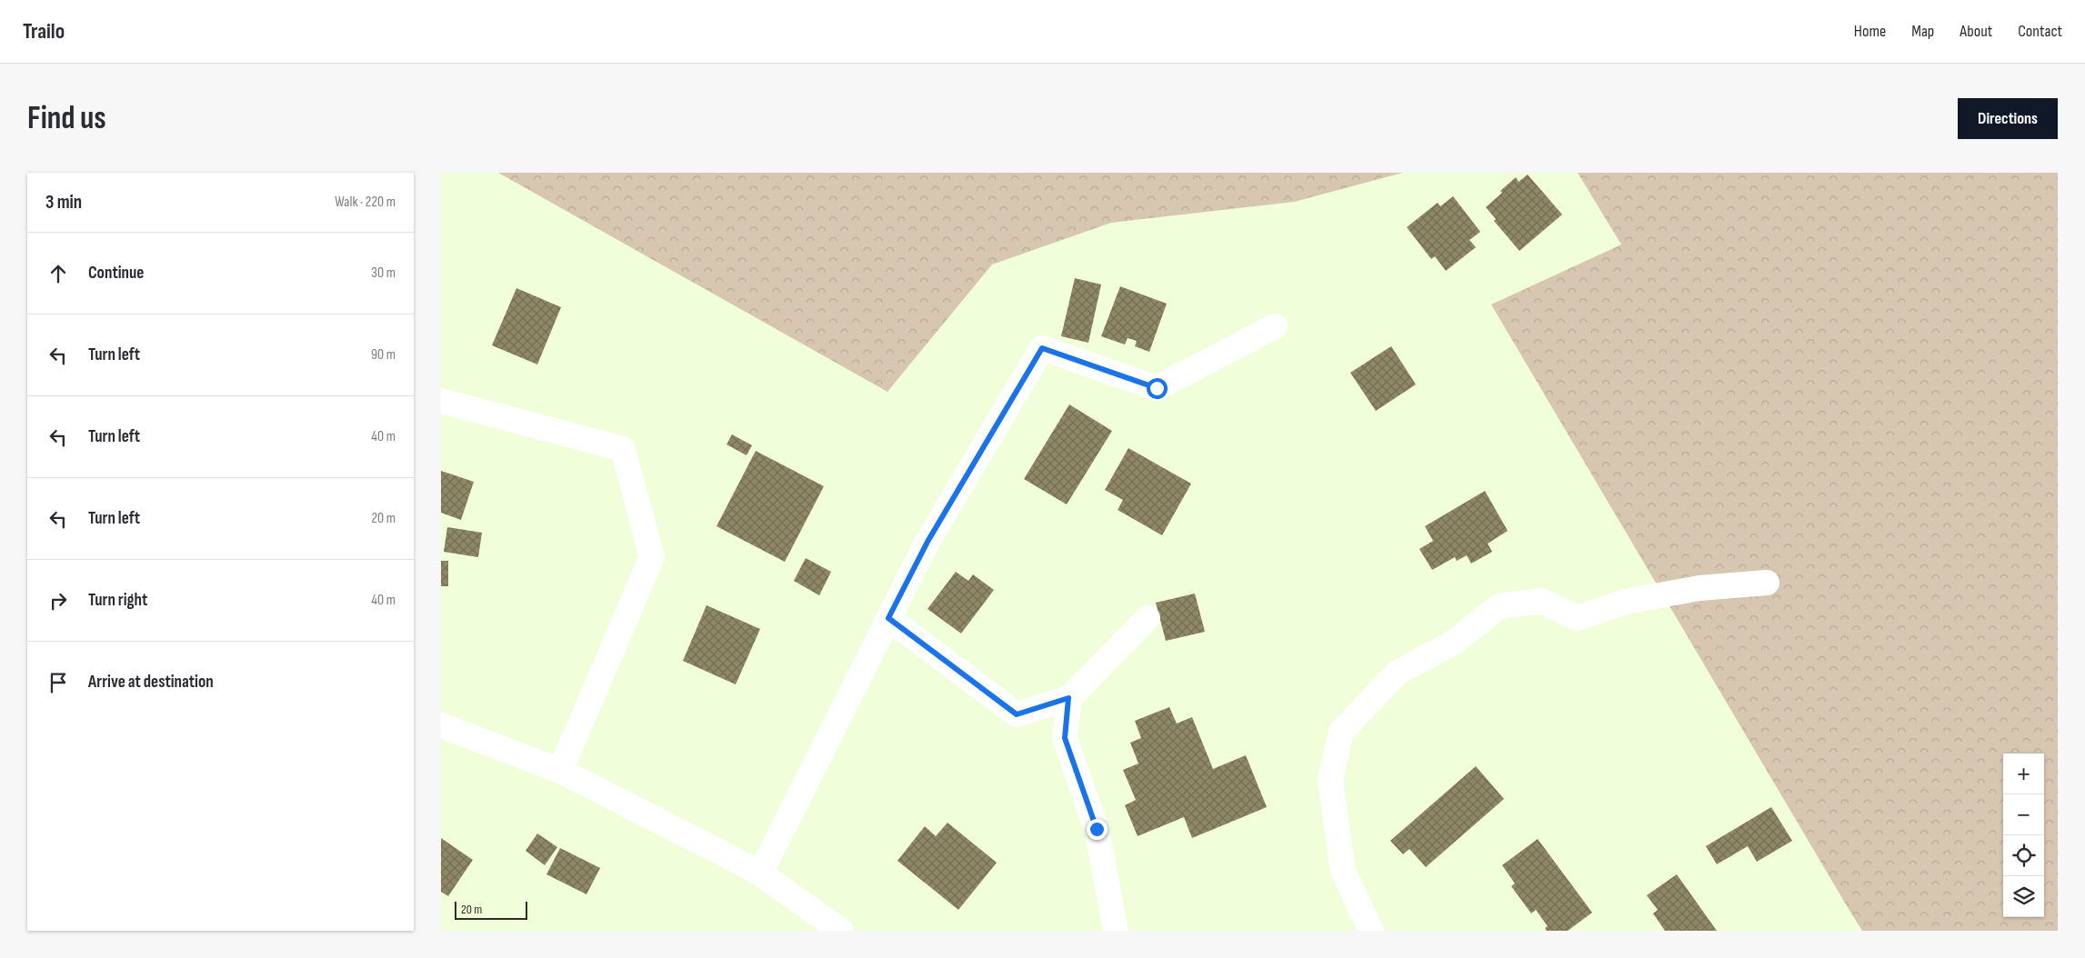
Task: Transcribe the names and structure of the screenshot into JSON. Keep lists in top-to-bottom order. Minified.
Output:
{"scale_bar":"20 m","page":{"header":"Trailo","nav":["Home","Map","About","Contact"],"buttons":"Directions","title":"Find us","heading":["3 min","Walk · 220 m"],"list":[["Continue","30 m"],["Turn left","90 m"],["Turn left","40 m"],["Turn left","20 m"],["Turn right","40 m"],"Arrive at destination"],"map_buttons":["+","−"],"scale":"20 m"}}
